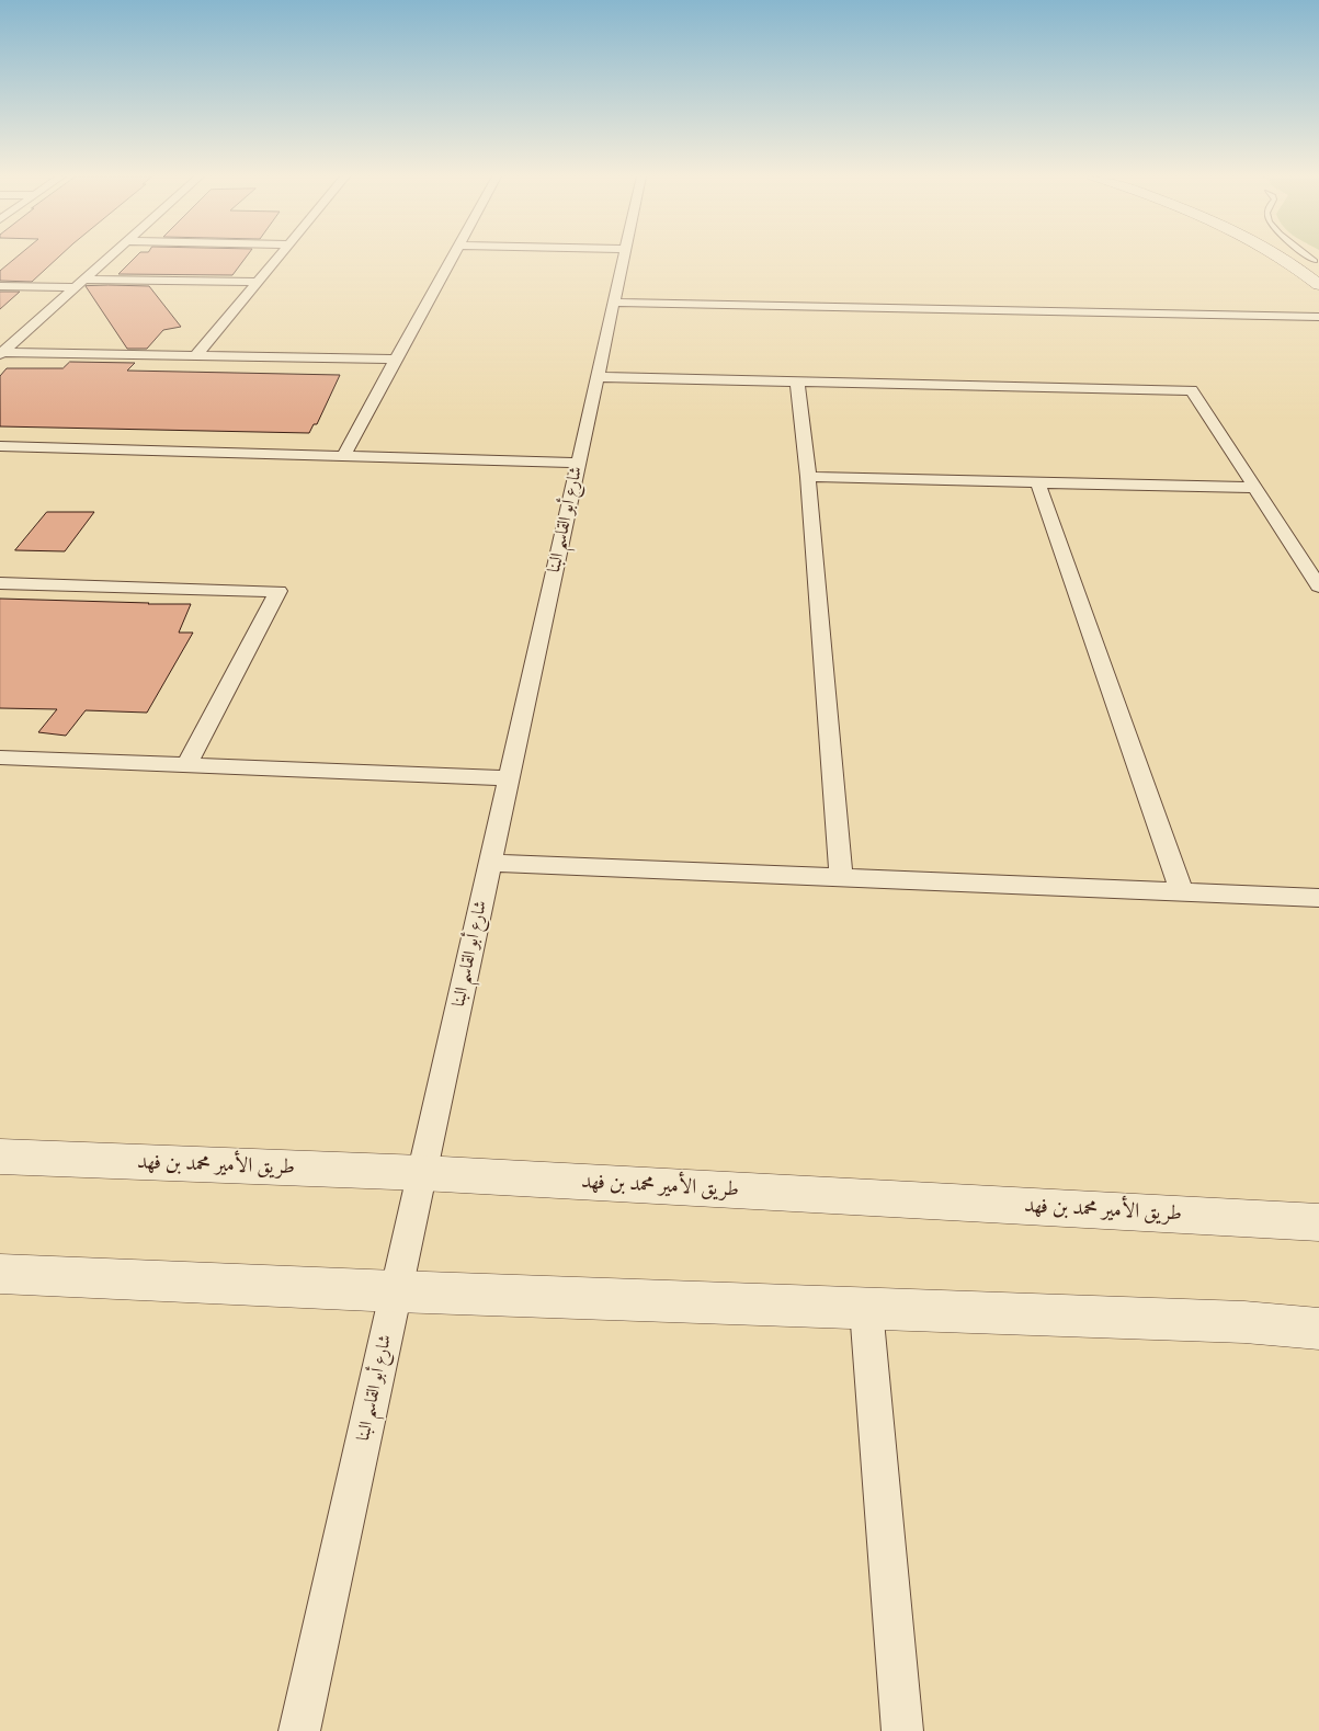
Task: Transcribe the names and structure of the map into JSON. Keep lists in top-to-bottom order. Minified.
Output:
{"streets":{"street":["شارع أبو القاسم البنا","طريق الأمير محمد بن فهد"]},"crossings":[["شارع أبو القاسم البنا","طريق الأمير محمد بن فهد"]]}
